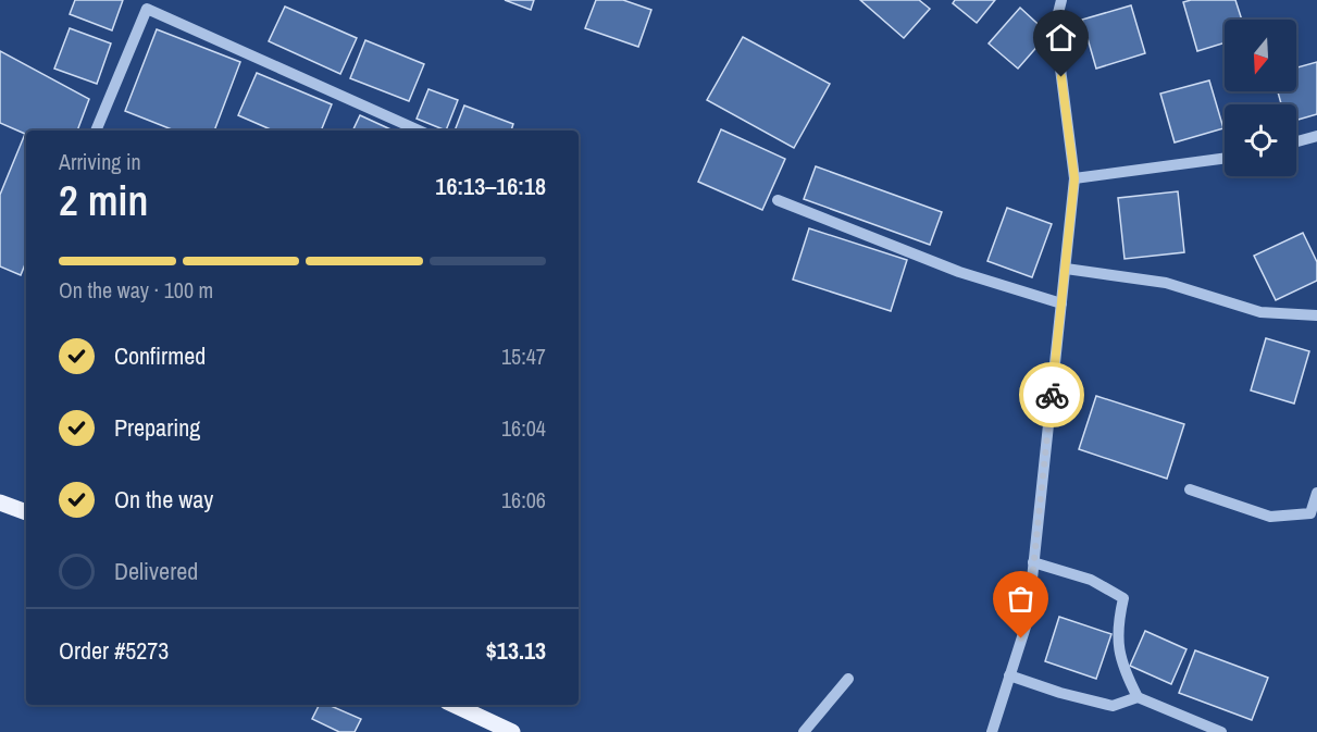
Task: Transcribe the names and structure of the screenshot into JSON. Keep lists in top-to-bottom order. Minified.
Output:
{"north":"bottom","page":{"heading":["2 min","Arriving in","16:13–16:18"],"panel":["Order #5273","$13.13"],"bar":"On the way · 100 m","list":[["Confirmed","15:47"],["Preparing","16:04"],["On the way","16:06"],"Delivered"]}}
